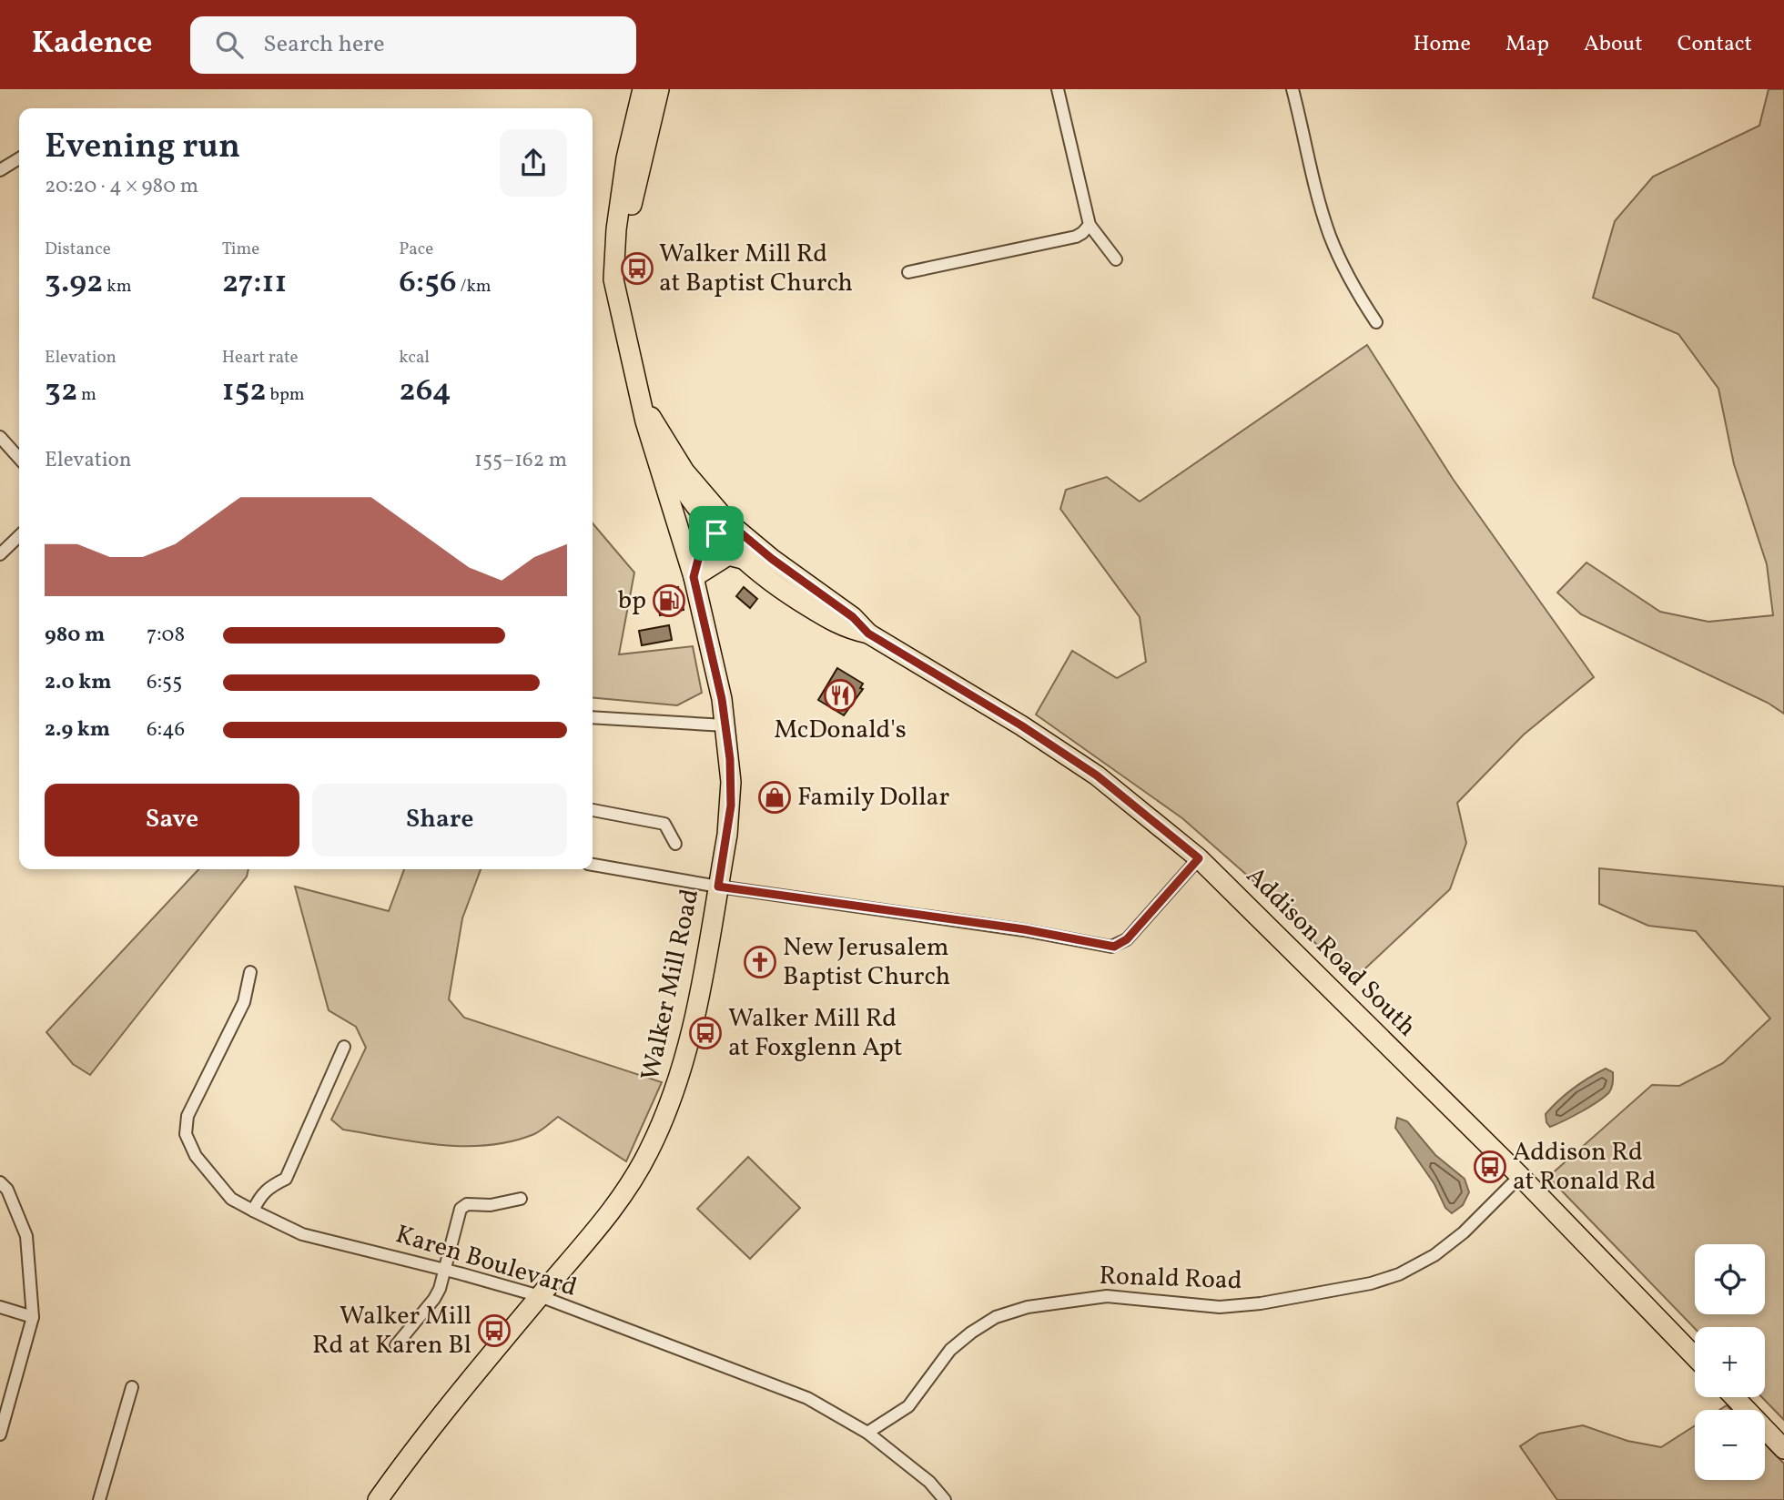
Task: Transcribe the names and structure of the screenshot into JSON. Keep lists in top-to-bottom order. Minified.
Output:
{"streets":{"main road":["Addison Road South","Walker Mill Road"],"street":["Karen Boulevard","Ronald Road"]},"crossings":[["Addison Road South","Walker Mill Road"],["Addison Road South","Ronald Road"],["Walker Mill Road","Karen Boulevard"],["Karen Boulevard","Ronald Road"]],"places":{"bus stop":["Walker Mill Rd at Baptist Church","Walker Mill Rd at Foxglenn Apt","Addison Rd at Ronald Rd","Walker Mill Rd at Karen Bl"],"fuel station":["bp"],"restaurant":["McDonald's"],"shop":["Family Dollar"],"church":["New Jerusalem Baptist Church"]},"page":{"header":"Kadence","search":"Search here","nav":["Home","Map","About","Contact"],"heading":["Evening run","20:20 · 4 × 980 m"],"stats":[["Distance","3.92 km"],["Time","27:11"],["Pace","6:56 /km"],["Elevation","32 m"],["Heart rate","152 bpm"],["kcal","264"]],"chart":["Elevation","155–162 m"],"list":[{"name":"980 m","note":"7:08"},{"name":"2.0 km","note":"6:55"},{"name":"2.9 km","note":"6:46"}],"buttons":["Save","Share"],"map_buttons":["+","−"]}}
